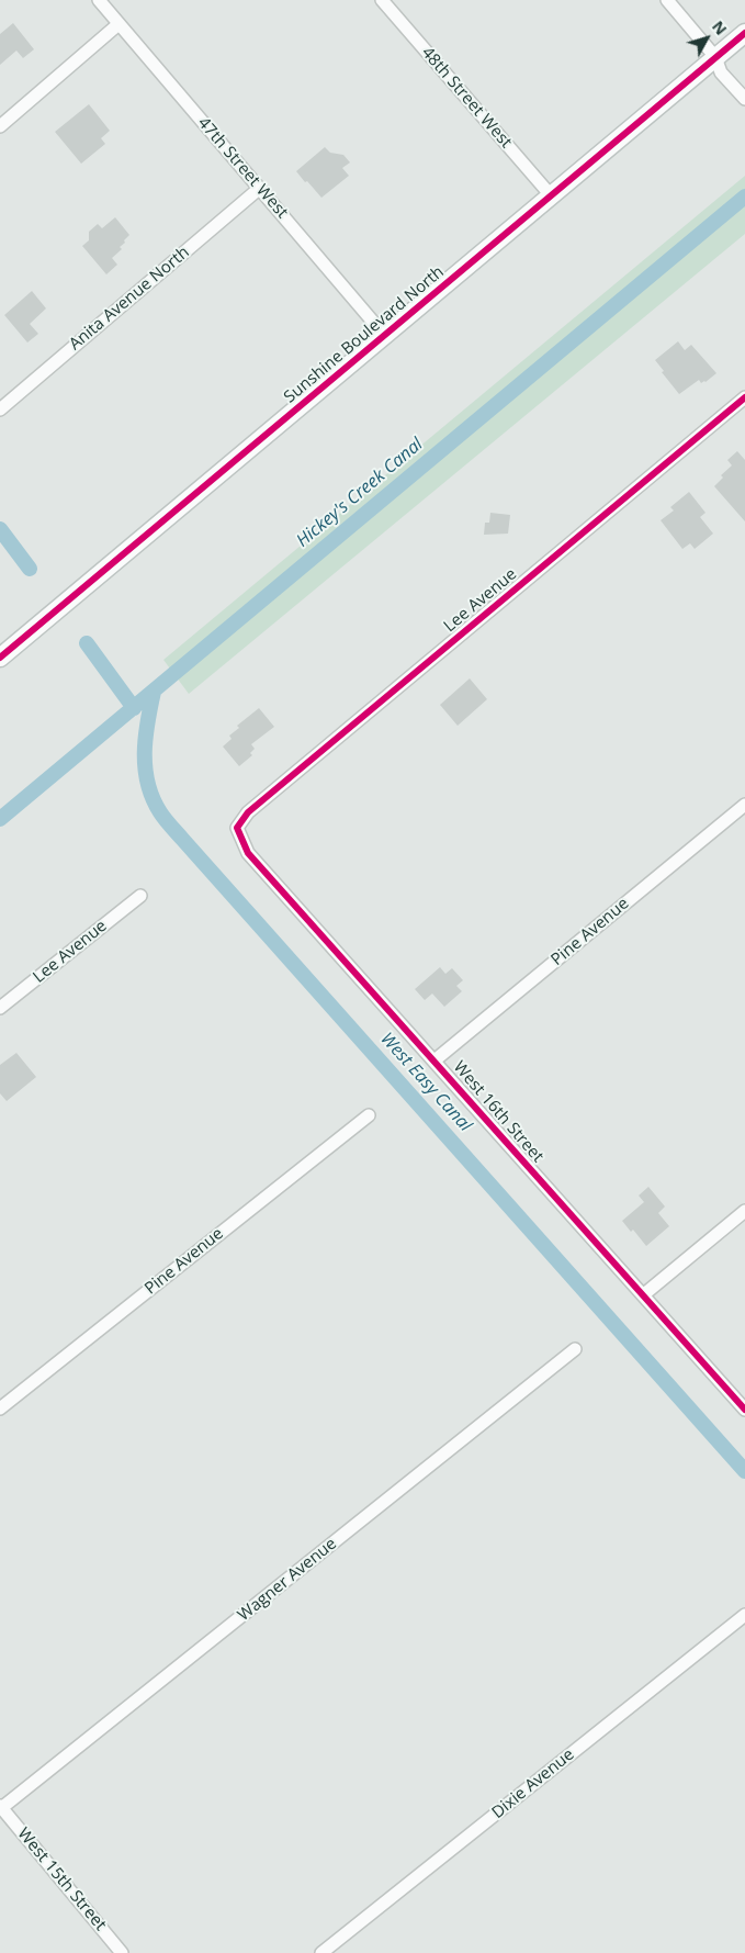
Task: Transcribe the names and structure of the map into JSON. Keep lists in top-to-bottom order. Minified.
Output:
{"streets":{"street":["48th Street West","47th Street West","Anita Avenue North","Sunshine Boulevard North","Lee Avenue","Pine Avenue","West 16th Street","Wagner Avenue","Dixie Avenue","West 15th Street"]},"crossings":[["48th Street West","Sunshine Boulevard North"],["47th Street West","Anita Avenue North"],["47th Street West","Sunshine Boulevard North"],["Lee Avenue","West 16th Street"],["Pine Avenue","West 16th Street"],["Wagner Avenue","West 15th Street"]],"water":["Hickey's Creek Canal","West Easy Canal"],"north":"top right"}
